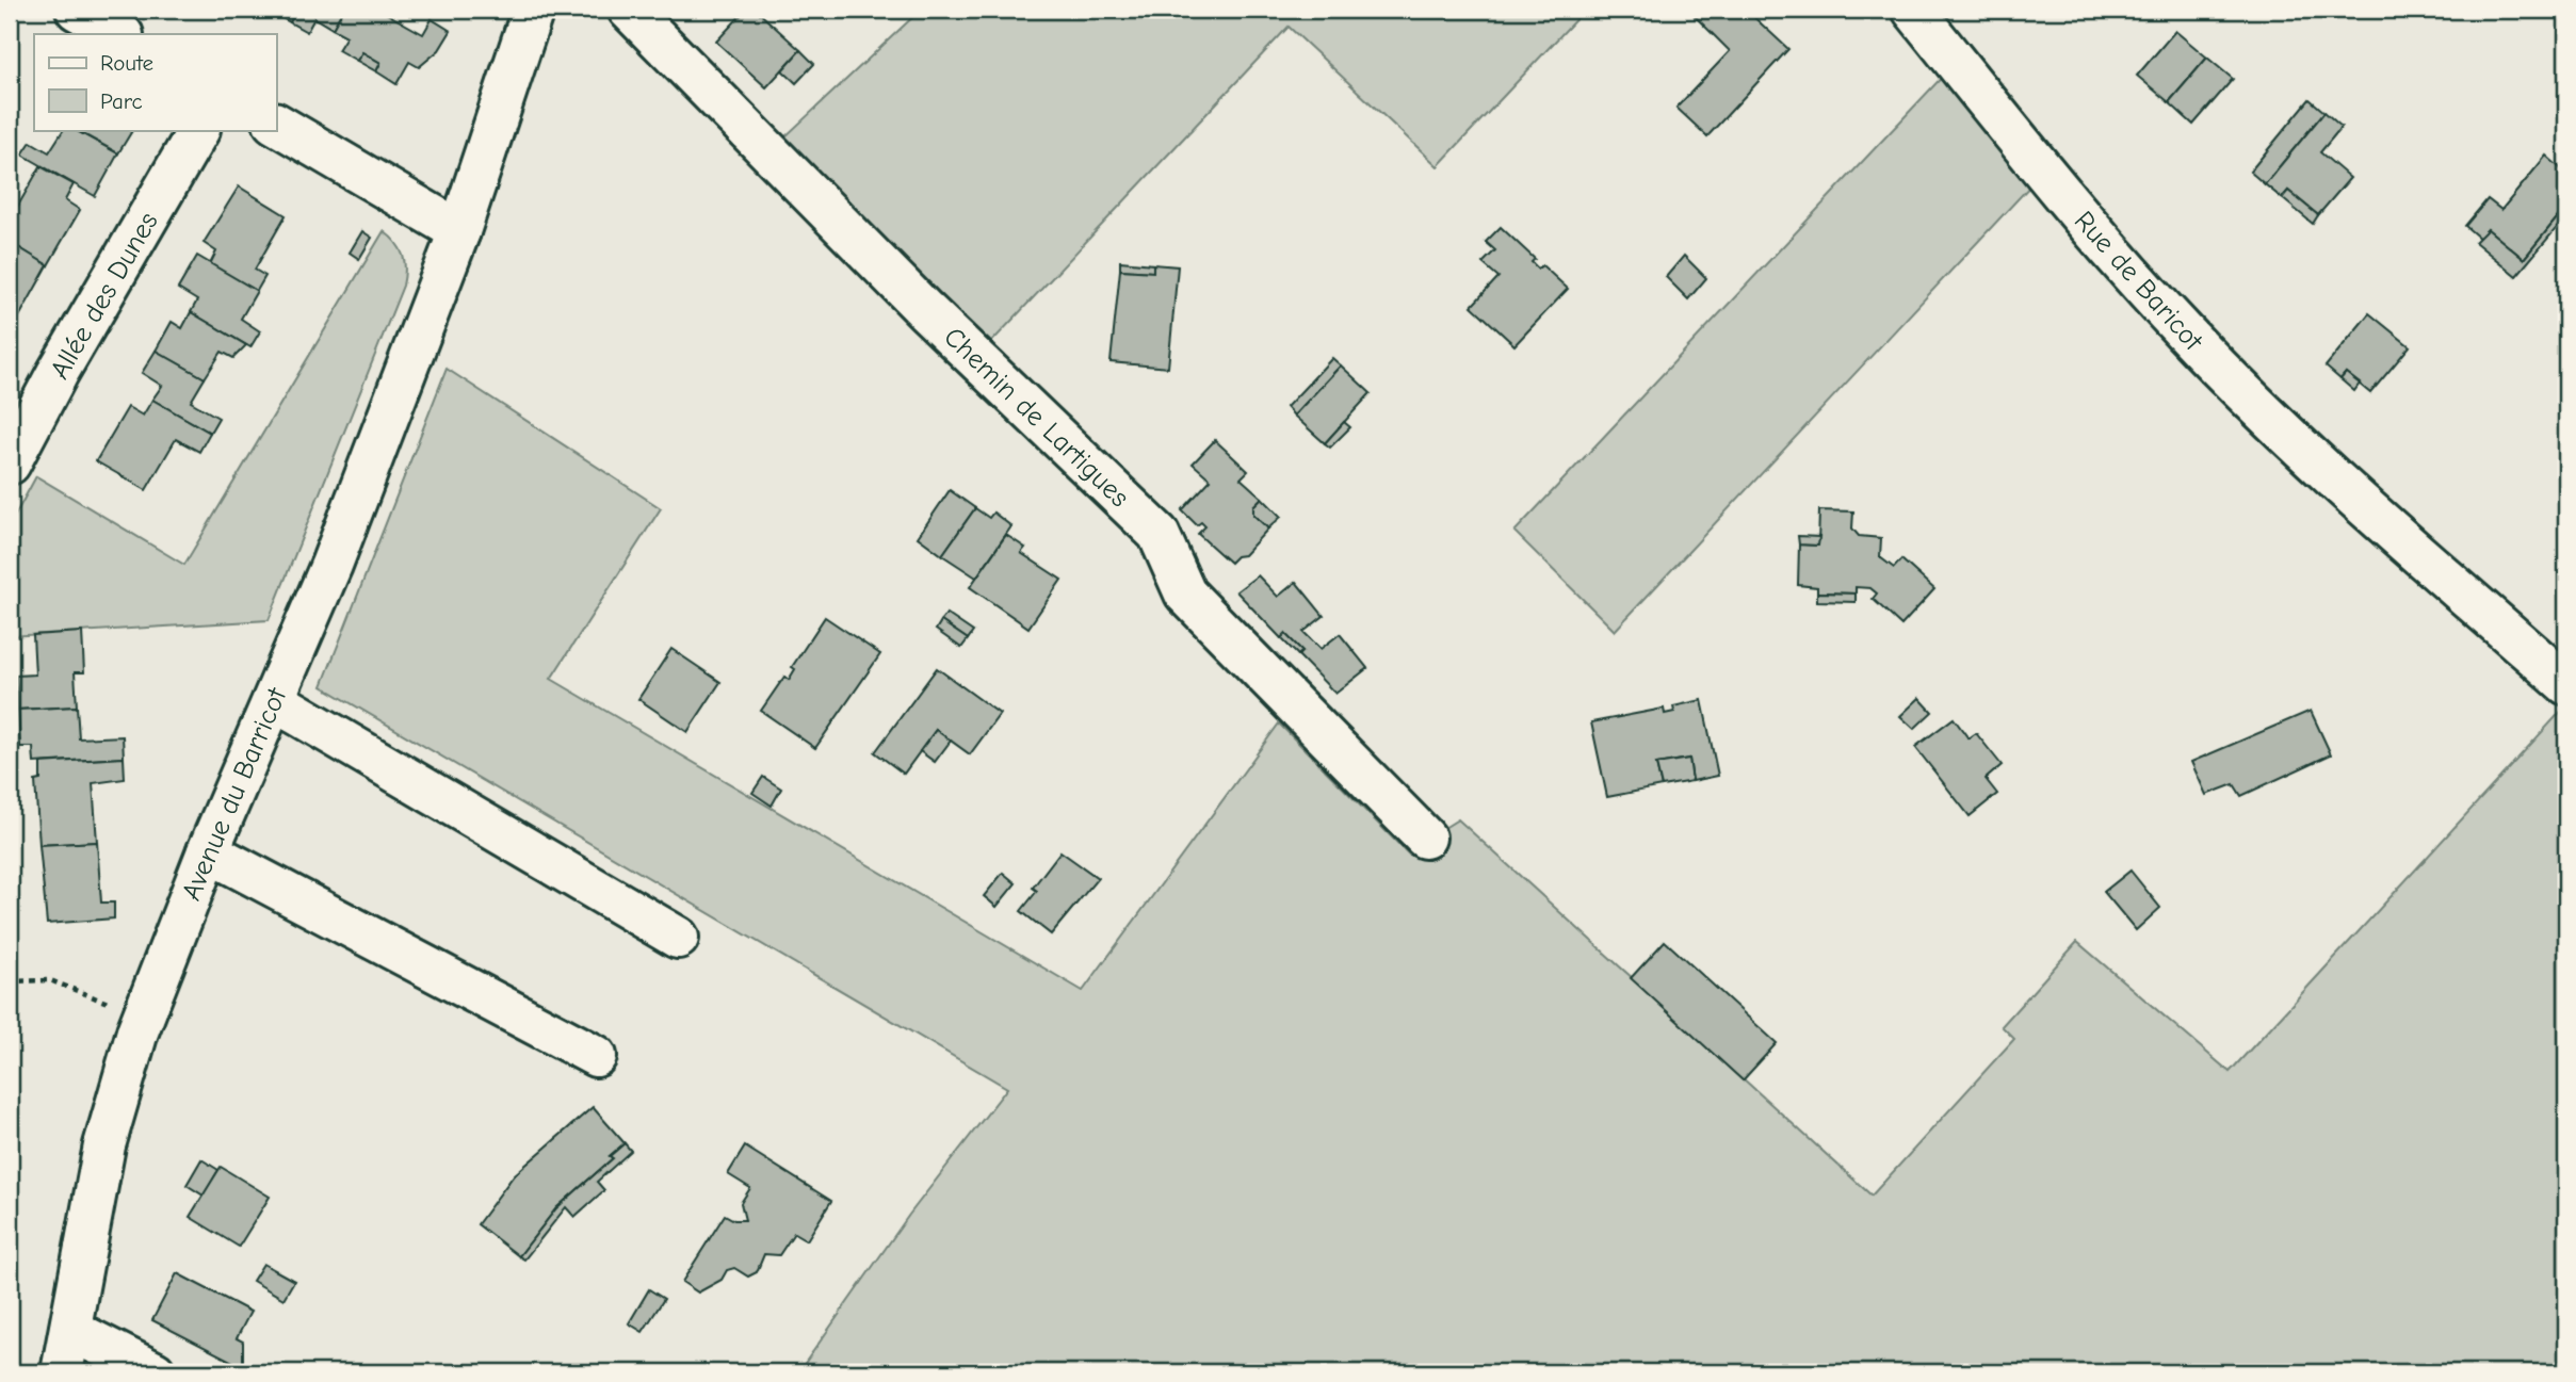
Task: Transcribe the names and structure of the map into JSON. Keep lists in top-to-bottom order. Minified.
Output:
{"streets":{"street":["Rue de Baricot","Allée des Dunes","Chemin de Lartigues","Avenue du Barricot"]},"legend":["Route","Parc"]}
